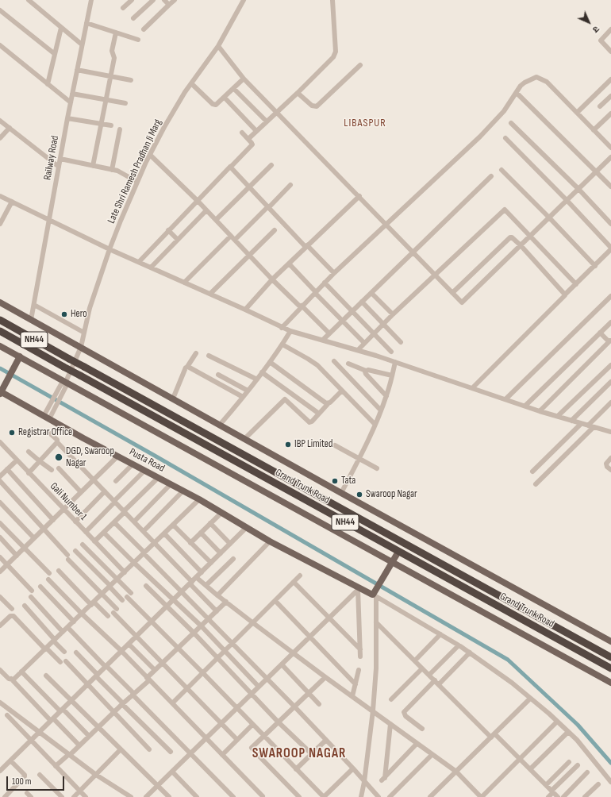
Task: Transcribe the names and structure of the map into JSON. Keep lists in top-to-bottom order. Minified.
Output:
{"streets":{"highway":["NH44","Grand Trunk Road"],"main road":["Pusta Road"],"street":["Railway Road","Late Shri Ramesh Pradhan Ji Marg","Gali Number 1"]},"crossings":[["Late Shri Ramesh Pradhan Ji Marg","Pusta Road"]],"districts":["LIBASPUR","SWAROOP NAGAR"],"places":["Hero","Registrar Office","IBP Limited","DGD, Swaroop Nagar","Tata","Swaroop Nagar"],"scale_bar":"100 m","north":"bottom right"}
